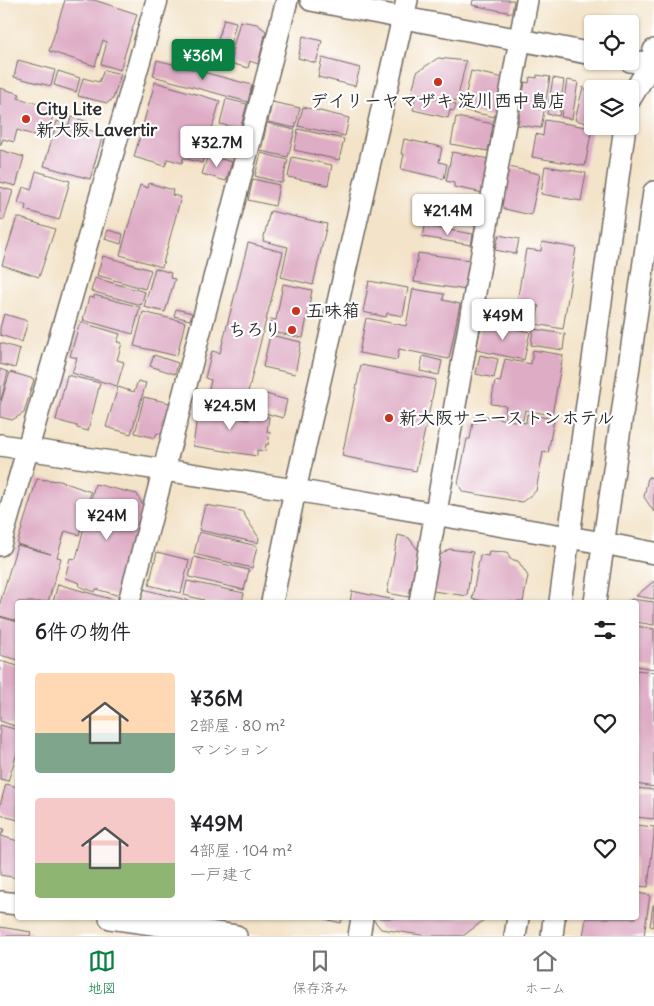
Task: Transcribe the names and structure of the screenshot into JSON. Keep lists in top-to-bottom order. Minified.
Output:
{"places":["デイリーヤマザキ 淀川西中島店","City Lite 新大阪 Lavertir","五味箱","ちろり","新大阪サニーストンホテル"],"page":{"price":["¥36M","¥32.7M","¥21.4M","¥49M","¥24.5M","¥24M"],"heading":"6件の物件","list":[{"name":"¥36M","note":"2部屋 · 80 m² · マンション"},{"name":"¥49M","note":"4部屋 · 104 m² · 一戸建て"}],"tabs":["地図","保存済み","ホーム"]}}
